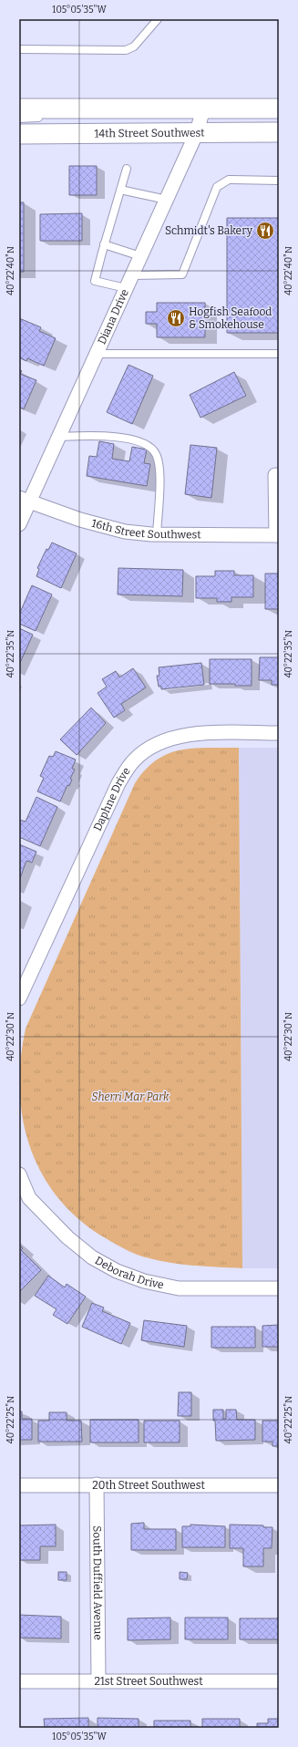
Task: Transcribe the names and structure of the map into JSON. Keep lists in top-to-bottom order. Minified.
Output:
{"streets":{"main road":["14th Street Southwest"],"street":["Diana Drive","16th Street Southwest","Daphne Drive","Deborah Drive","20th Street Southwest","South Duffield Avenue","21st Street Southwest"]},"crossings":[["14th Street Southwest","Diana Drive"],["Diana Drive","16th Street Southwest"],["20th Street Southwest","South Duffield Avenue"],["South Duffield Avenue","21st Street Southwest"]],"parks":["Sherri Mar Park"],"places":{"restaurant":["Schmidt's Bakery","Hogfish Seafood & Smokehouse"]},"coordinates":["105°05'35\"W","40°22'40\"N","40°22'35\"N","40°22'30\"N","40°22'25\"N"]}
